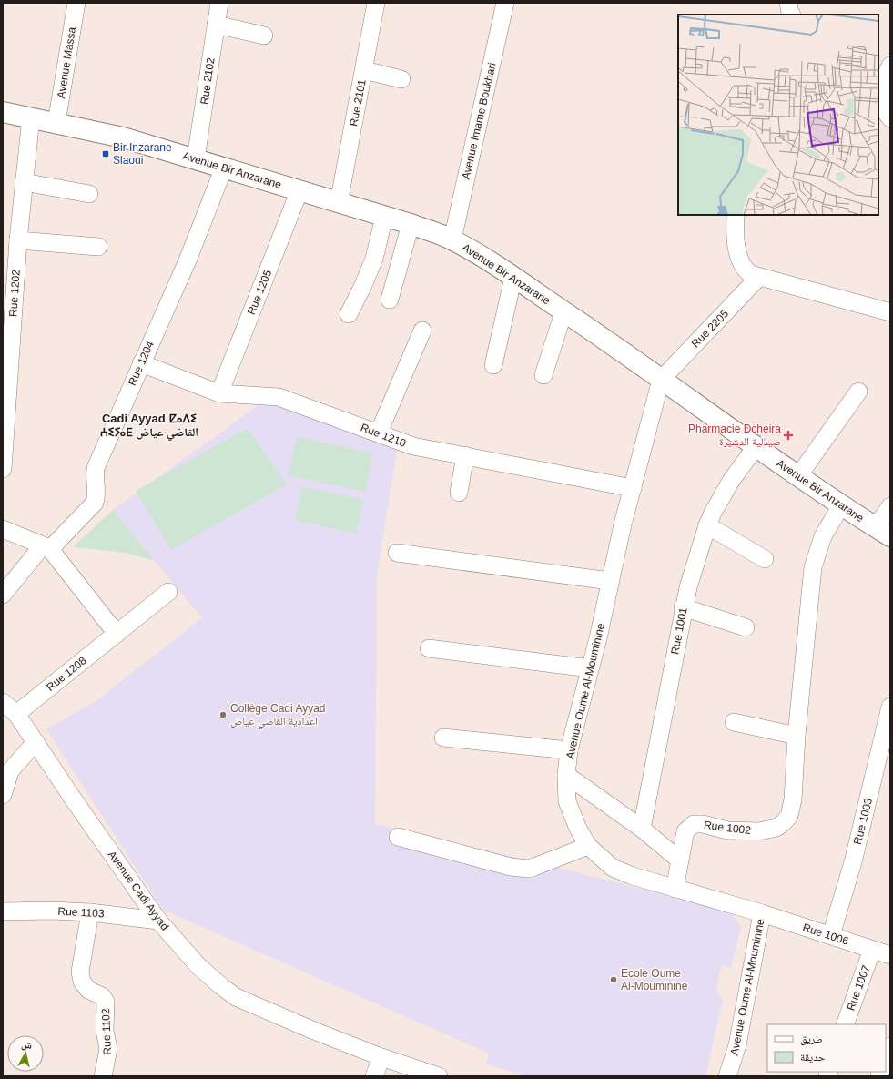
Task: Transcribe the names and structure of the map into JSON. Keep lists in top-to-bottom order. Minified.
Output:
{"streets":{"street":["Avenue Massa","Rue 2102","Rue 2101","Avenue Imame Boukhari","Avenue Bir Anzarane","Rue 1205","Rue 1202","Rue 2205","Rue 1204","Rue 1210","Rue 1001","Rue 1208","Avenue Oume Al-Mouminine","Rue 1003","Rue 1002","Avenue Cadi Ayyad","Rue 1103","Rue 1006","Rue 1007","Rue 1102"]},"crossings":[["Avenue Massa","Avenue Bir Anzarane"],["Rue 2102","Avenue Bir Anzarane"],["Rue 2101","Avenue Bir Anzarane"],["Avenue Imame Boukhari","Avenue Bir Anzarane"],["Avenue Bir Anzarane","Rue 1205"],["Avenue Bir Anzarane","Rue 1202"],["Avenue Bir Anzarane","Rue 2205"],["Avenue Bir Anzarane","Rue 1204"],["Avenue Bir Anzarane","Rue 1001"],["Avenue Bir Anzarane","Avenue Oume Al-Mouminine"],["Avenue Bir Anzarane","Rue 1002"],["Rue 1205","Rue 1210"],["Rue 2205","Avenue Oume Al-Mouminine"],["Rue 1204","Rue 1210"],["Rue 1210","Avenue Oume Al-Mouminine"],["Rue 1208","Avenue Cadi Ayyad"],["Avenue Oume Al-Mouminine","Rue 1002"],["Avenue Oume Al-Mouminine","Rue 1006"],["Rue 1003","Rue 1006"],["Avenue Cadi Ayyad","Rue 1103"],["Rue 1103","Rue 1102"],["Rue 1006","Rue 1007"]],"districts":["Cadi Ayyad ⵇⴰⴷⵉ ⵄⵉⵢⴰⴹ القاضي عياض"],"places":{"transit":["Bir Inzarane Slaoui"],"health":["Pharmacie Dcheira صيدلية الدشيرة"],"other":["Collège Cadi Ayyad اعدادية القاضي عياض","Ecole Oume Al-Mouminine"]},"legend":["طريق","حديقة"],"north":"top"}
